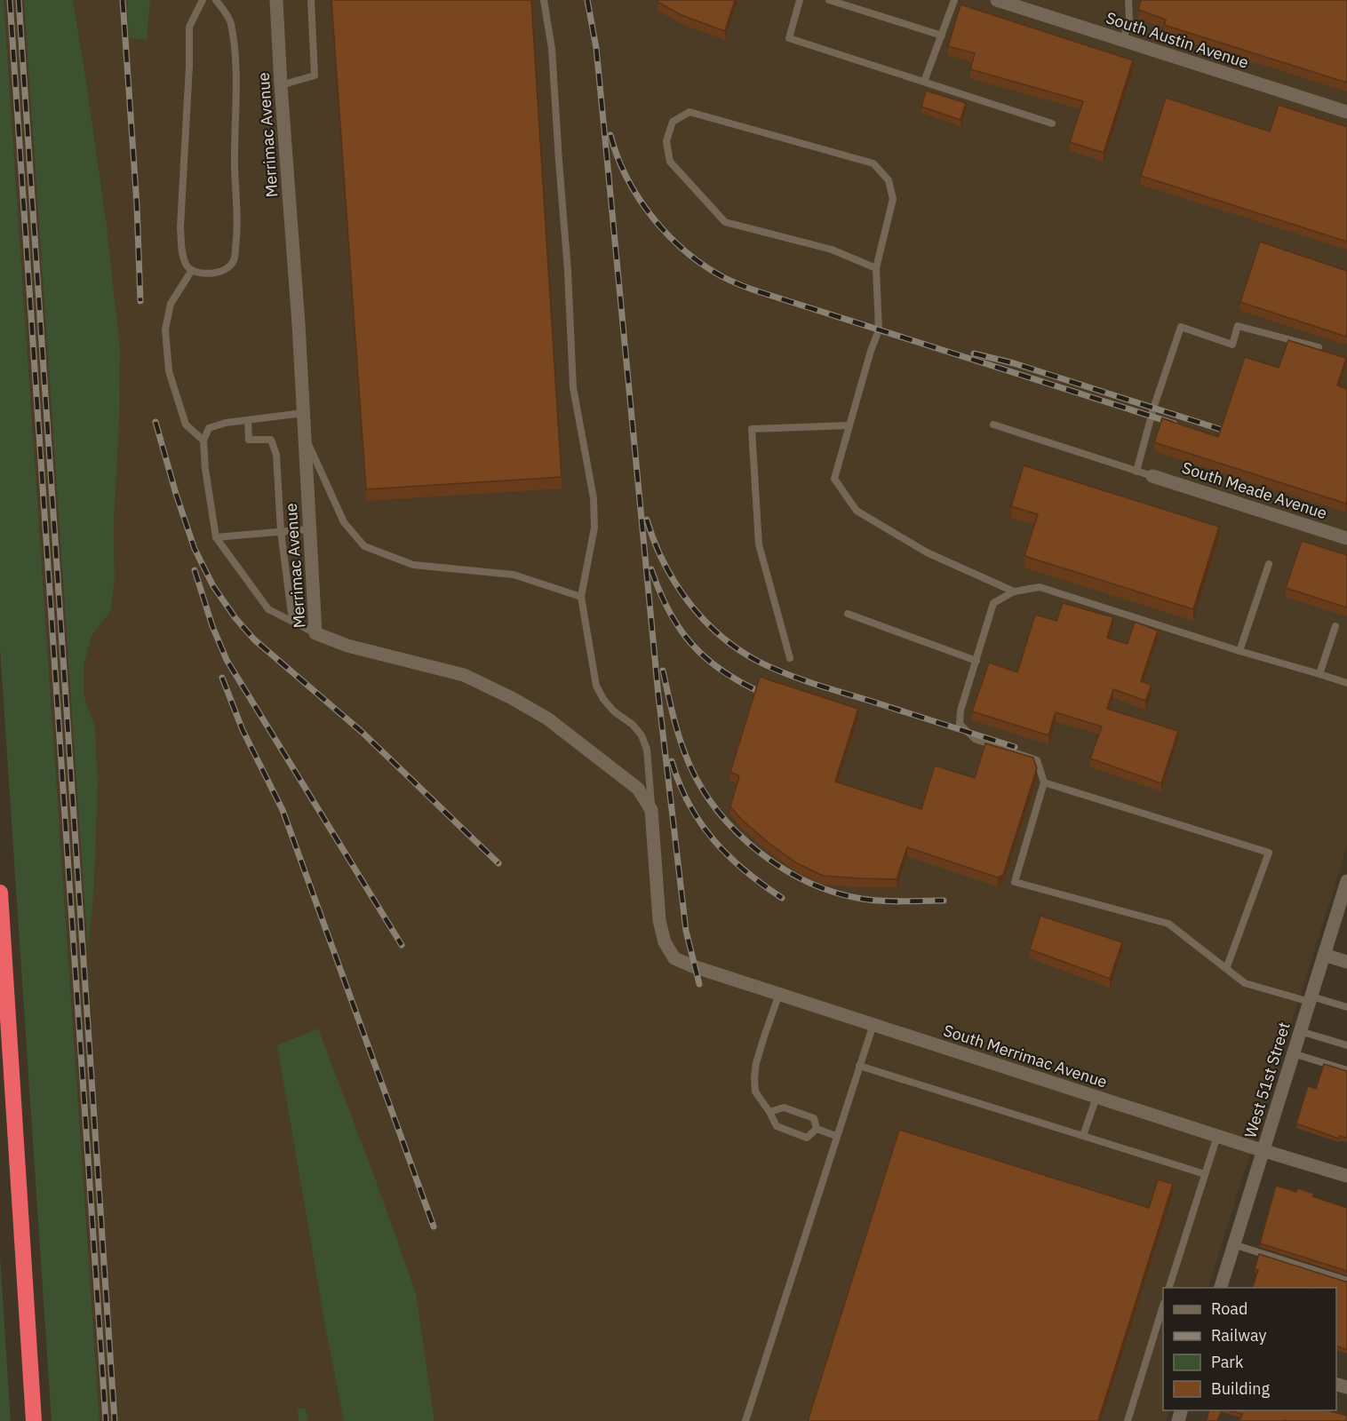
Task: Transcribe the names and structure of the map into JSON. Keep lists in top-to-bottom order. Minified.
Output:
{"streets":{"street":["South Austin Avenue","Merrimac Avenue","South Meade Avenue","South Merrimac Avenue","West 51st Street"]},"crossings":[["Merrimac Avenue","South Merrimac Avenue"],["South Merrimac Avenue","West 51st Street"]],"legend":["Road","Railway","Park","Building"]}
